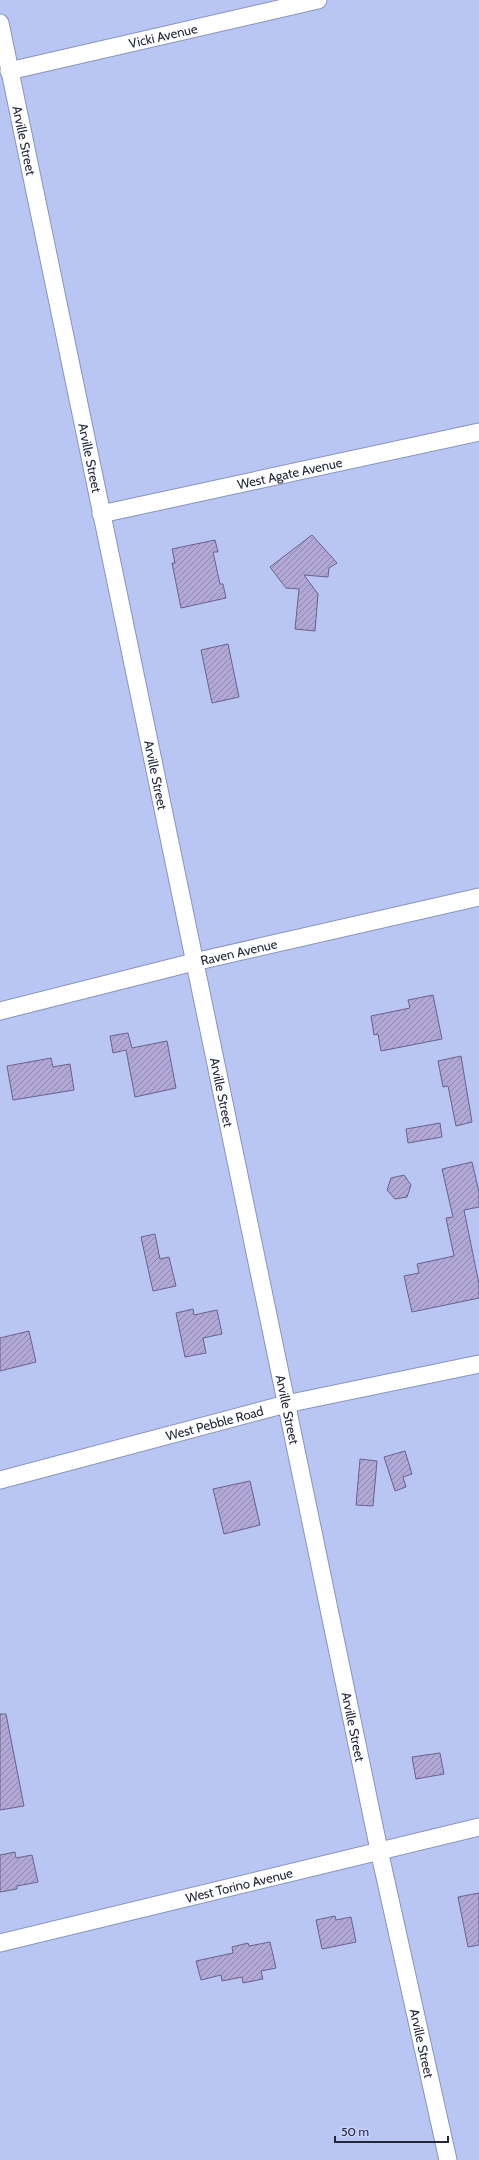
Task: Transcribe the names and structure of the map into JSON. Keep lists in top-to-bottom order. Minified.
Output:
{"streets":{"street":["Vicki Avenue","Arville Street","West Agate Avenue","Raven Avenue","West Pebble Road","West Torino Avenue"]},"crossings":[["Vicki Avenue","Arville Street"],["Arville Street","West Agate Avenue"],["Arville Street","Raven Avenue"],["Arville Street","West Pebble Road"],["Arville Street","West Torino Avenue"]],"scale_bar":"50 m"}
